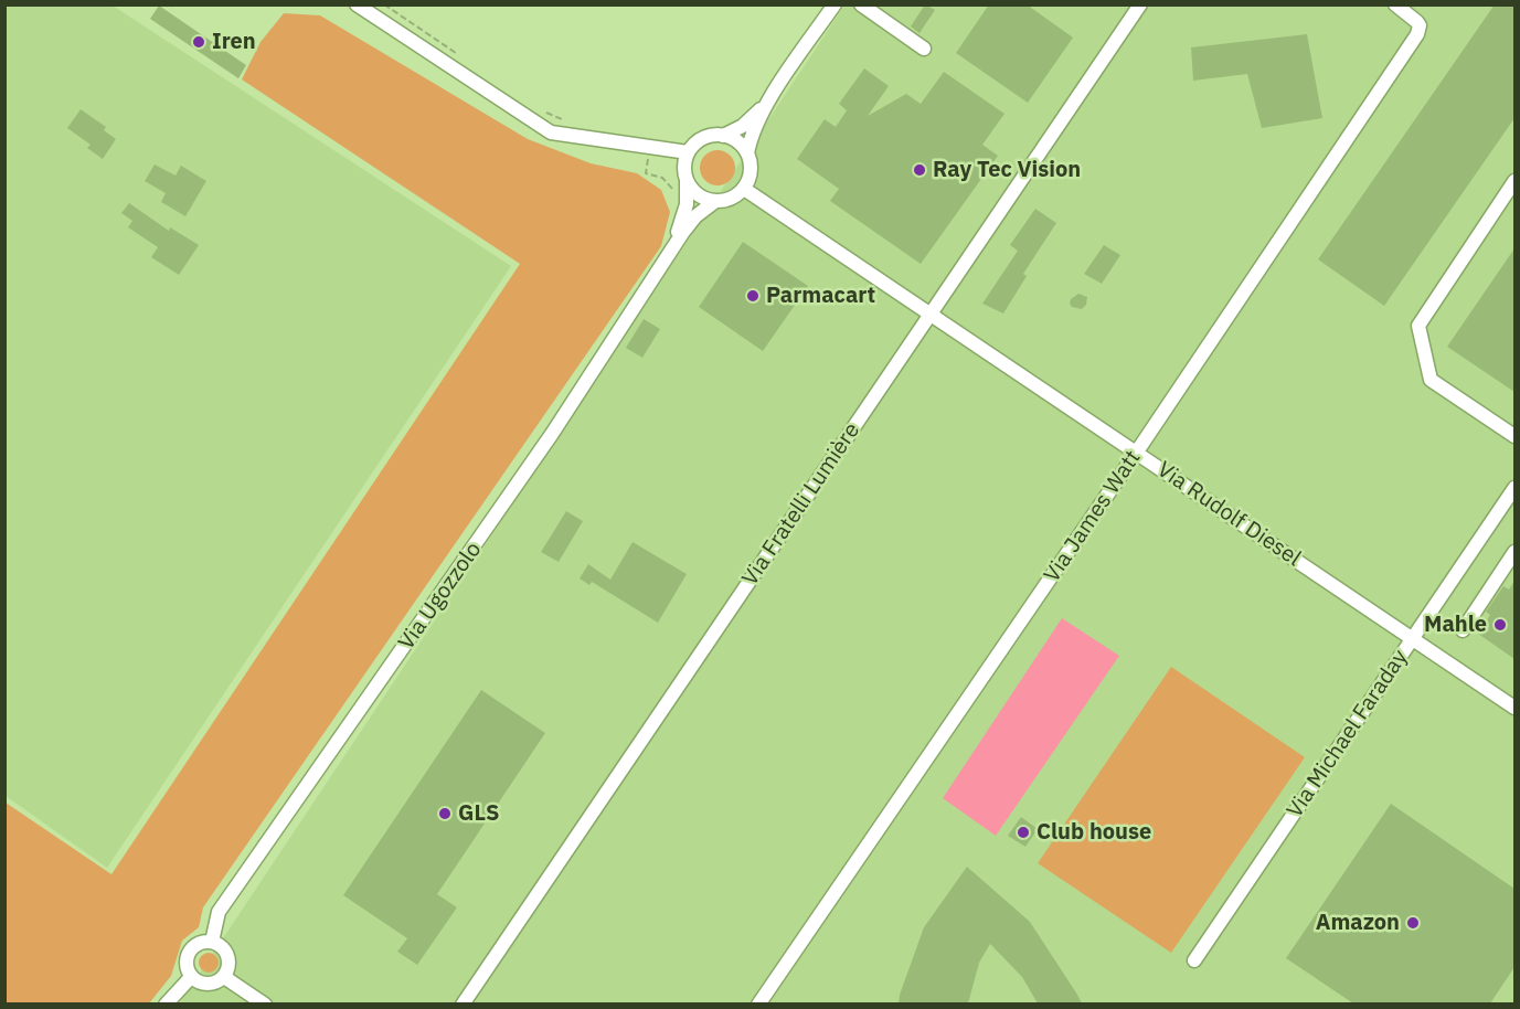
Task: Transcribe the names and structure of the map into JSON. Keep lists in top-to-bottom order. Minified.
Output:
{"streets":{"street":["Via Fratelli Lumière","Via Rudolf Diesel","Via James Watt","Via Ugozzolo","Via Michael Faraday"]},"crossings":[["Via Fratelli Lumière","Via Rudolf Diesel"],["Via Rudolf Diesel","Via James Watt"],["Via Rudolf Diesel","Via Ugozzolo"],["Via Rudolf Diesel","Via Michael Faraday"]],"places":["Iren","Ray Tec Vision","Parmacart","Mahle","GLS","Club house","Amazon"]}
